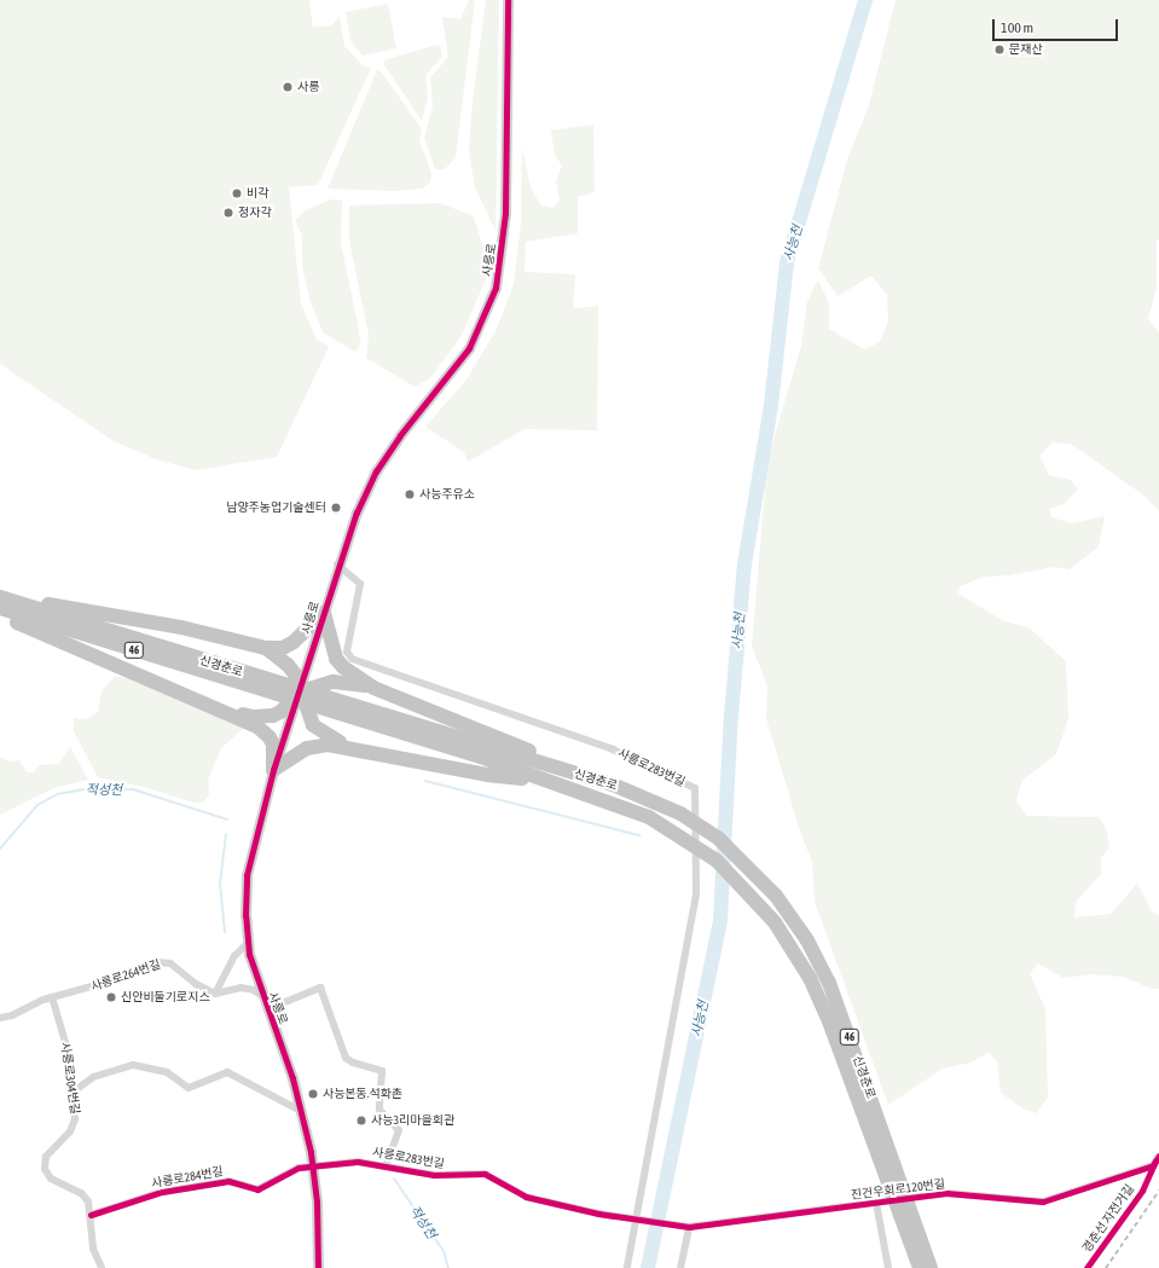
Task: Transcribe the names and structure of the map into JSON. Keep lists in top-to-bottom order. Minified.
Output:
{"streets":{"highway":["46","신경춘로"],"street":["사릉로","사릉로283번길","사릉로264번길","사릉로304번길","사릉로284번길","진건우회로120번길"],"cycle path":["경춘선 자전거길"]},"crossings":[["사릉로","사릉로283번길"],["사릉로","사릉로284번길"],["사릉로283번길","사릉로284번길"],["사릉로283번길","진건우회로120번길"],["사릉로264번길","사릉로304번길"],["사릉로304번길","사릉로284번길"]],"water":["사능천","적성천"],"places":["문재산","사릉","비각","정자각","사능주유소","남양주농업기술센터","신안비둘기로지스","사능본동.석화촌","사능3리마을회관"],"scale_bar":"100 m"}
